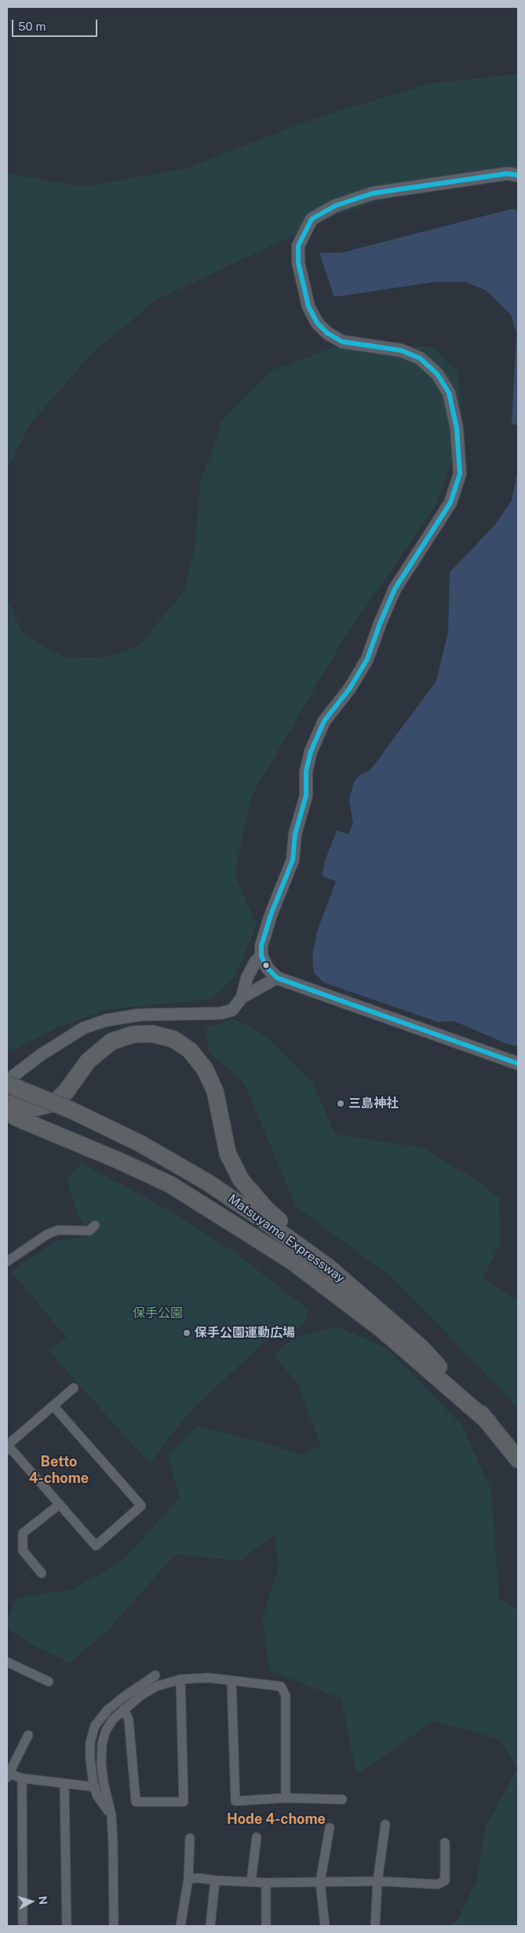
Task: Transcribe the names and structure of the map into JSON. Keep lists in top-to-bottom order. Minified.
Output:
{"streets":{"highway":["Matsuyama Expressway"]},"districts":["Betto 4-chome","Hode 4-chome"],"parks":["保手公園"],"places":["三島神社","保手公園運動広場"],"scale_bar":"50 m","north":"right"}
